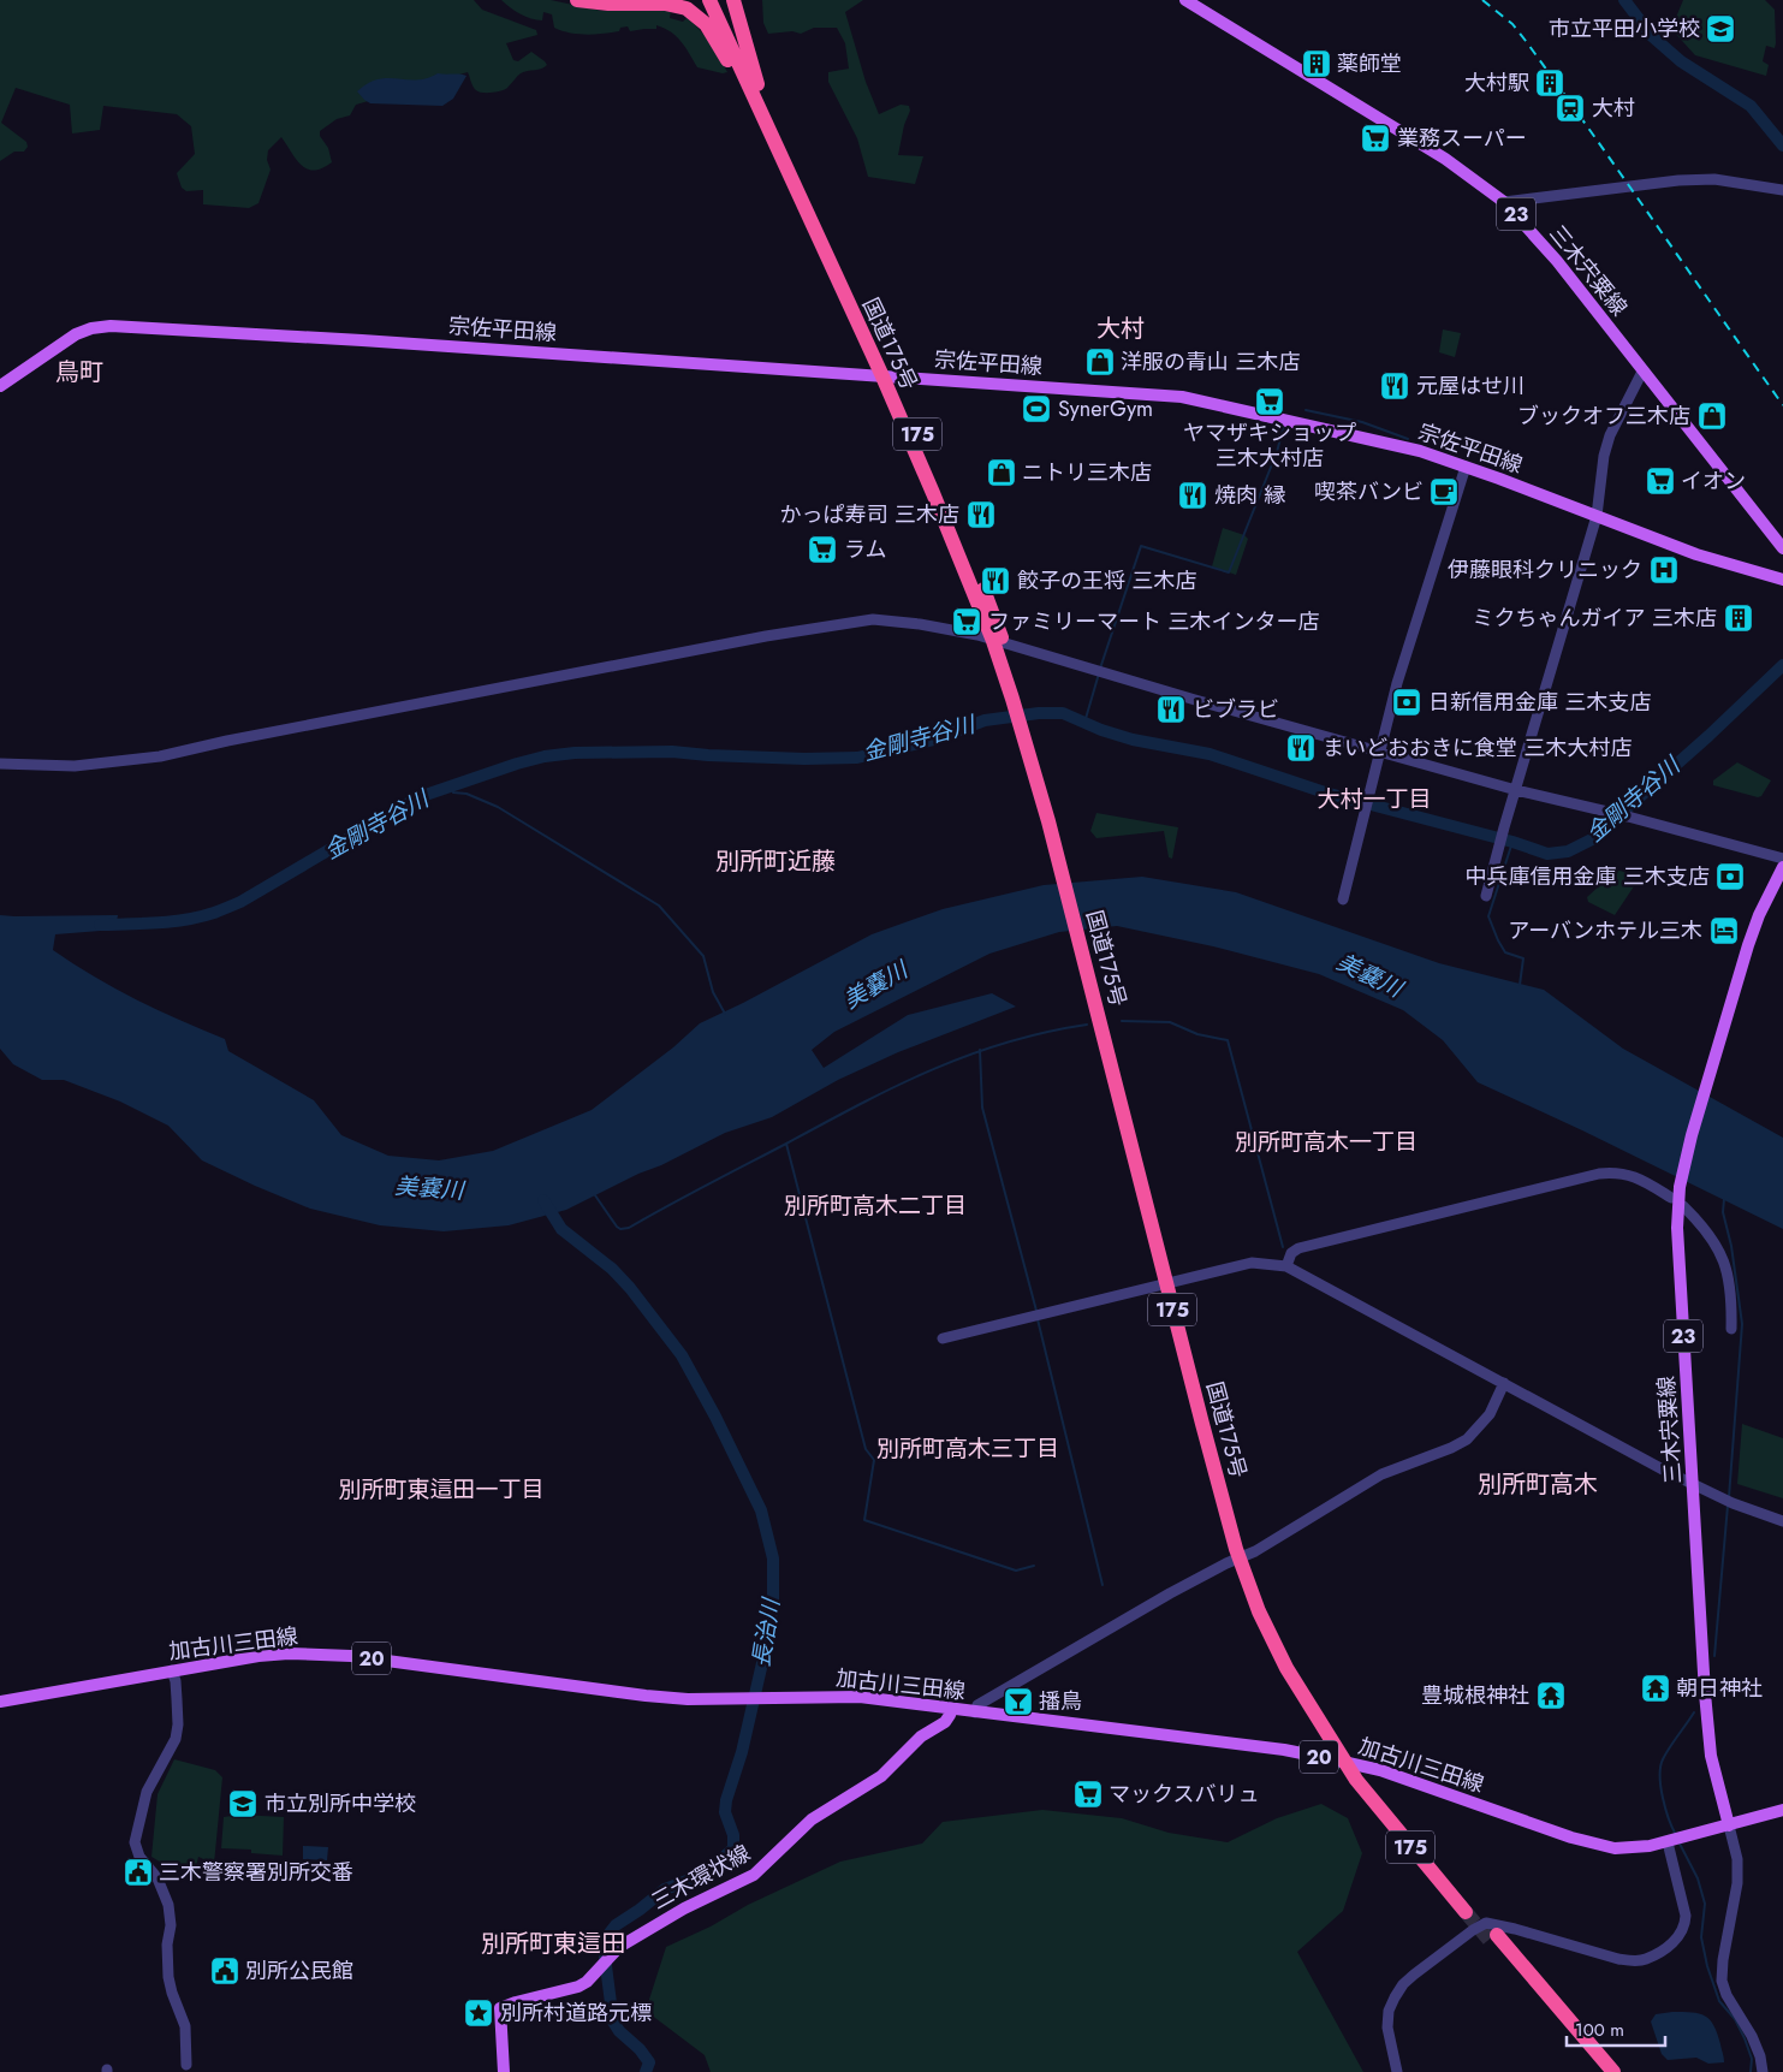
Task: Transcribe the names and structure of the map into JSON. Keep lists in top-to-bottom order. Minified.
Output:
{"streets":{"highway":["国道175号","175"],"main road":["23","三木宍粟線","宗佐平田線","加古川三田線","20","三木環状線"]},"crossings":[["三木宍粟線","加古川三田線"],["宗佐平田線","国道175号"],["加古川三田線","三木環状線"]],"districts":["大村","鳥町","大村一丁目","別所町近藤","別所町高木一丁目","別所町高木二丁目","別所町高木三丁目","別所町高木","別所町東這田一丁目","別所町東這田"],"water":["金剛寺谷川","美嚢川","長治川"],"places":{"school or university":["市立平田小学校","市立別所中学校"],"building":["薬師堂","大村駅","ミクちゃんガイア 三木店"],"station":["大村"],"supermarket":["業務スーパー","ヤマザキショップ 三木大村店","イオン","ラム","ファミリーマート 三木インター店","マックスバリュ"],"shop":["洋服の青山 三木店","ブックオフ三木店","ニトリ三木店"],"restaurant":["元屋はせ川","焼肉 縁","かっぱ寿司 三木店","餃子の王将 三木店","ビブラビ","まいどおおきに食堂 三木大村店"],"sports":["SynerGym"],"cafe":["喫茶バンビ"],"hospital":["伊藤眼科クリニック"],"bank":["日新信用金庫 三木支店","中兵庫信用金庫 三木支店"],"hotel":["アーバンホテル三木"],"temple":["朝日神社","豊城根神社"],"bar":["播鳥"],"public building":["三木警察署別所交番","別所公民館"],"place":["別所村道路元標"]},"scale_bar":"100 m"}
